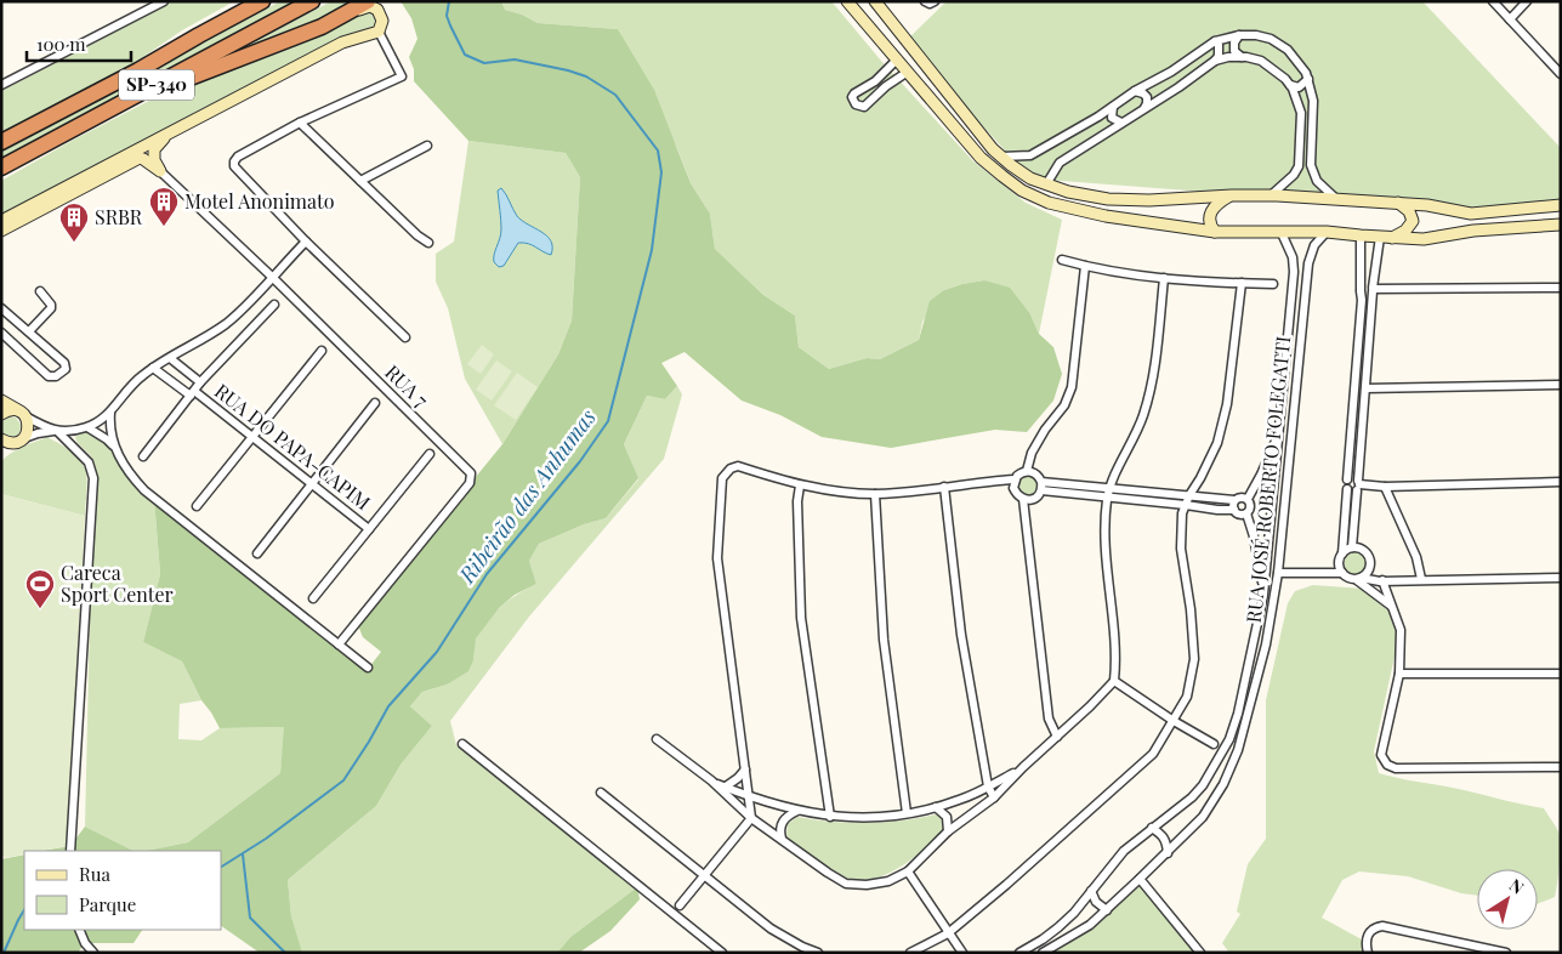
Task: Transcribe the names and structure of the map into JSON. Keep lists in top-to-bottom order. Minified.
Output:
{"streets":{"highway":["SP-340"],"street":["RUA 7","RUA DO PAPA-CAPIM","RUA JOSÉ ROBERTO FOLEGATTI"]},"water":["Ribeirão das Anhumas"],"places":{"building":["Motel Anonimato","SRBR"],"sports":["Careca Sport Center"]},"legend":["Rua","Parque"],"scale_bar":"100 m","north":"top right"}
